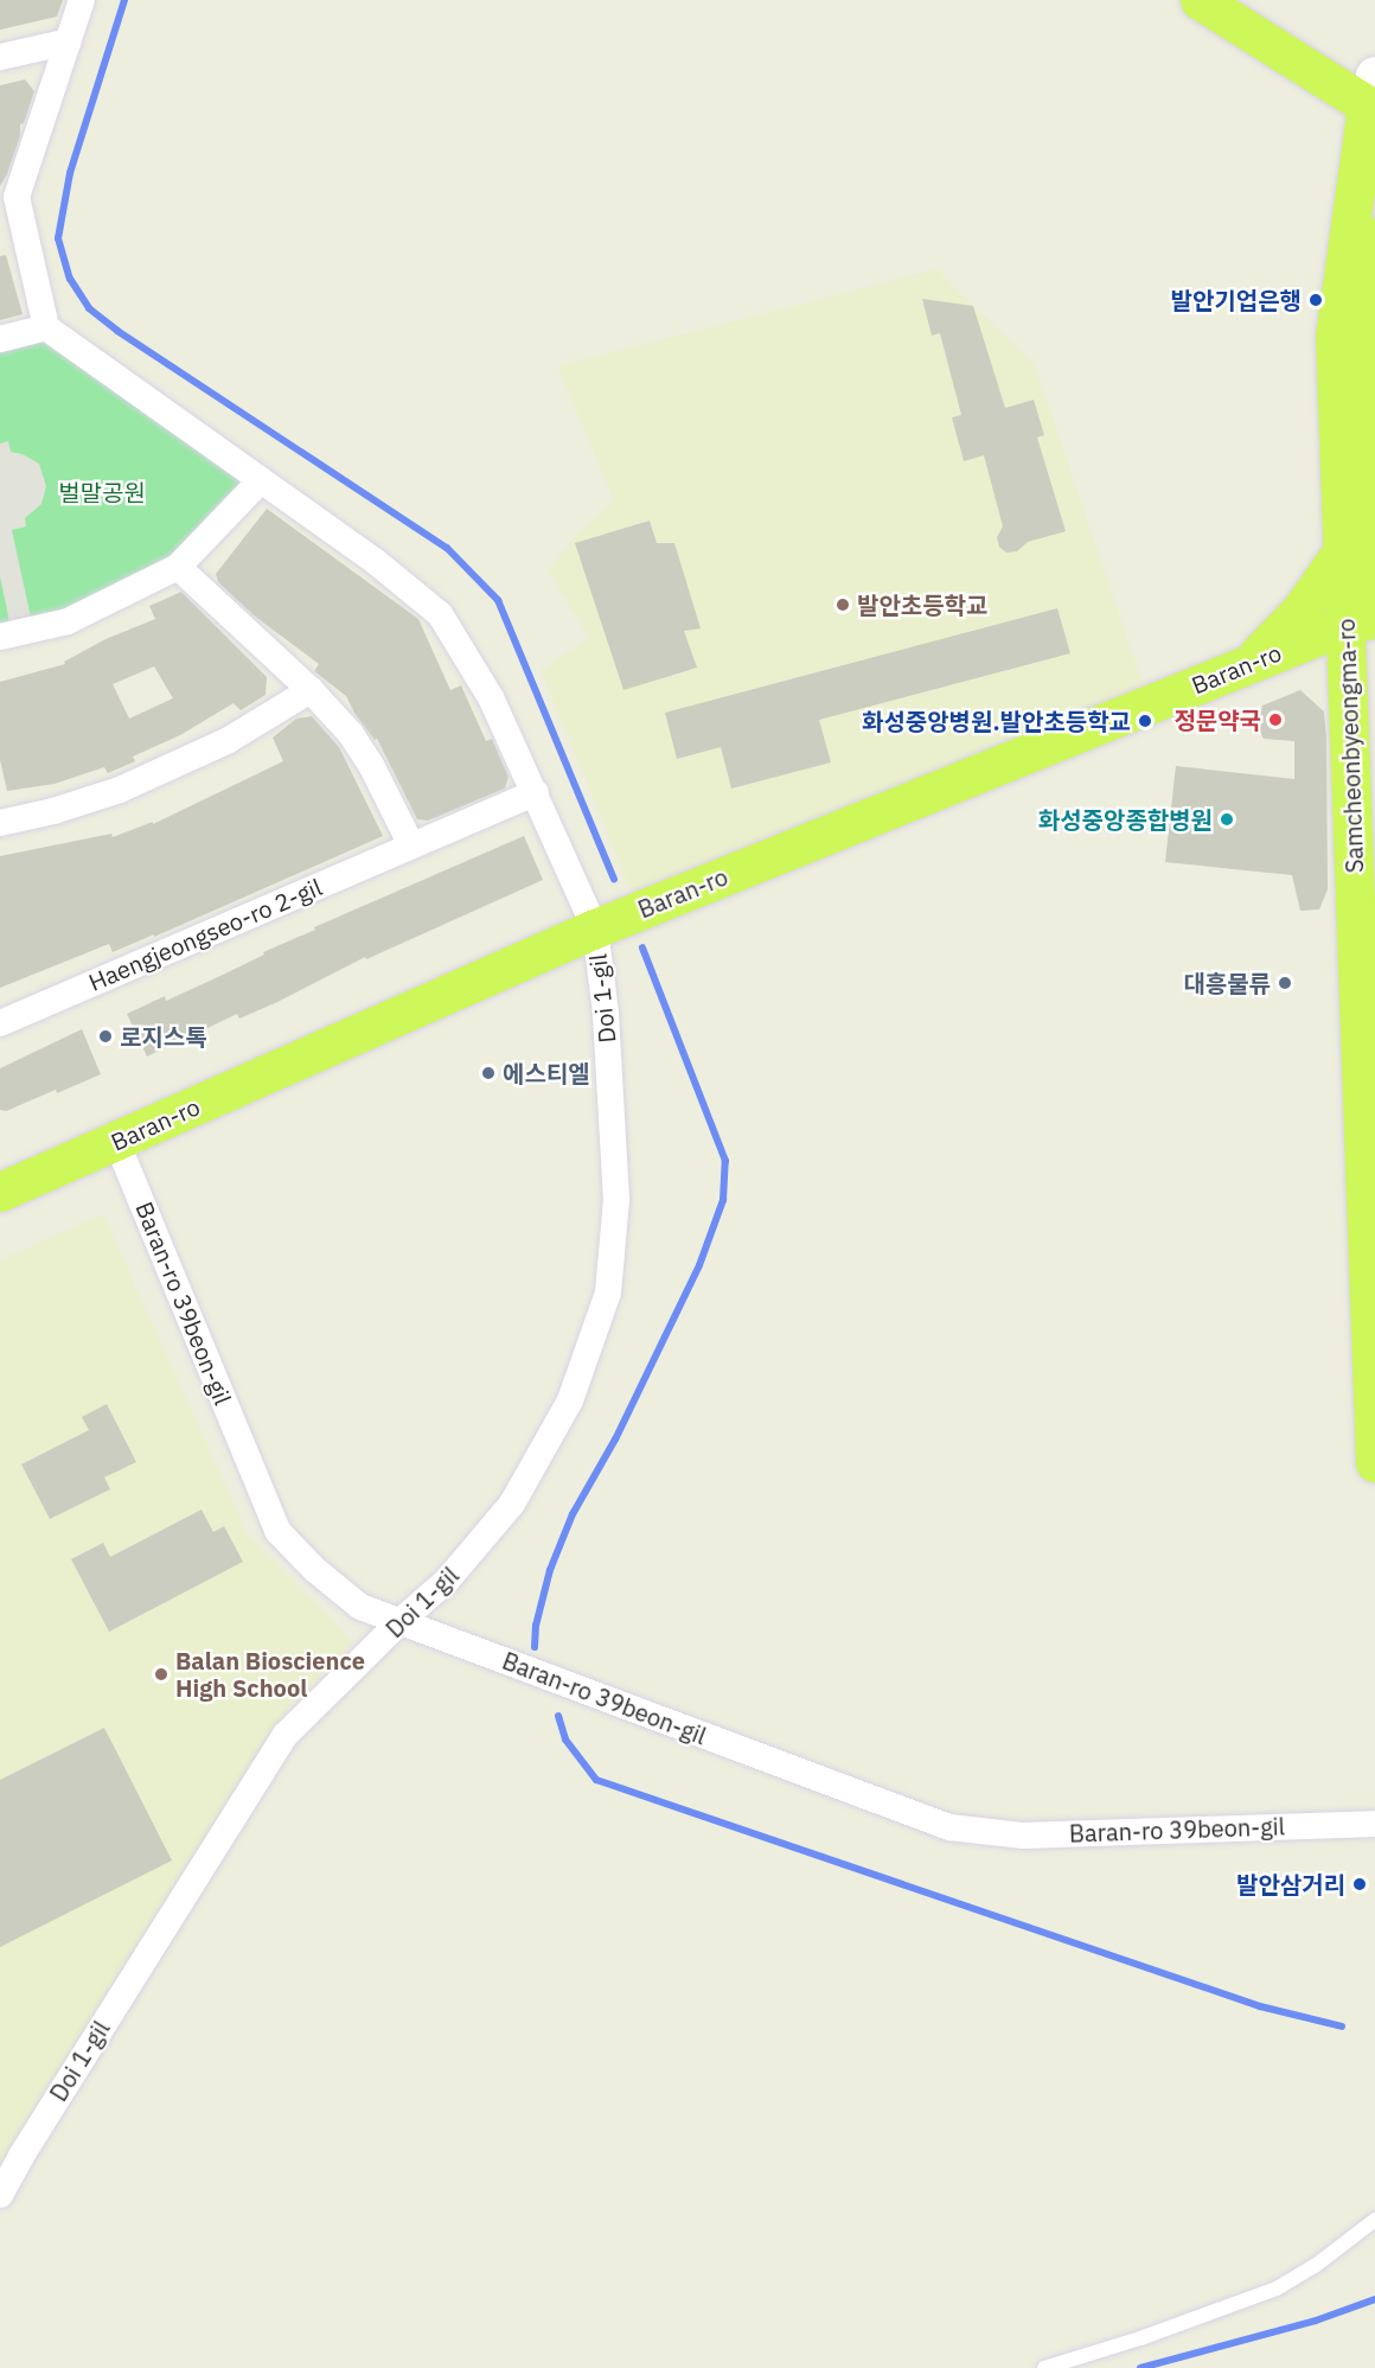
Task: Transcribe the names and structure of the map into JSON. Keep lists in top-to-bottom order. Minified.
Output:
{"streets":{"main road":["Baran-ro","Samcheonbyeongma-ro"],"street":["Haengjeongseo-ro 2-gil","Doi 1-gil","Baran-ro 39beon-gil"]},"crossings":[["Baran-ro","Samcheonbyeongma-ro"],["Baran-ro","Doi 1-gil"],["Baran-ro","Baran-ro 39beon-gil"],["Doi 1-gil","Baran-ro 39beon-gil"]],"parks":["벌말공원"],"places":["발안기업은행","발안초등학교","정문약국","화성중앙병원.발안초등학교","화성중앙종합병원","대흥물류","로지스톡","에스티엘","Balan Bioscience High School","발안삼거리"]}
